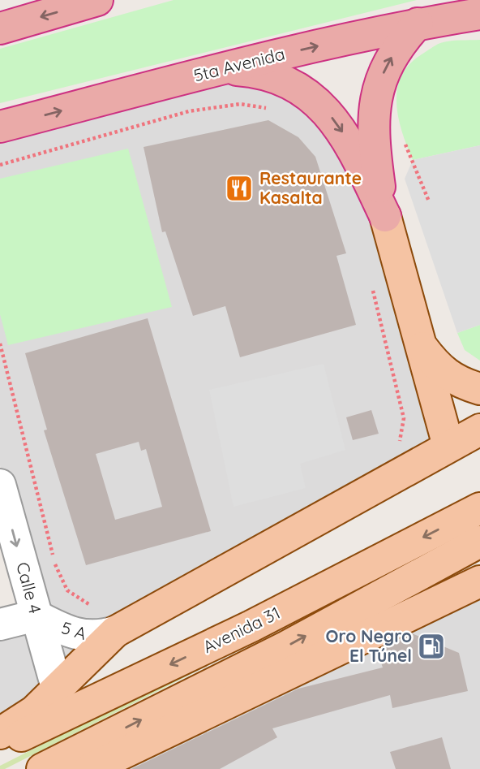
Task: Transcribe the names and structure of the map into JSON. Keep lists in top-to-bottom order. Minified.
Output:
{"streets":{"highway":["5ta Avenida"],"main road":["Avenida 31"],"street":["Calle 4","5 A"]},"crossings":[["Calle 4","5 A"]],"one_way":["5ta Avenida","Calle 4"],"places":{"restaurant":["Restaurante Kasalta"],"fuel station":["Oro Negro El Túnel"]}}
